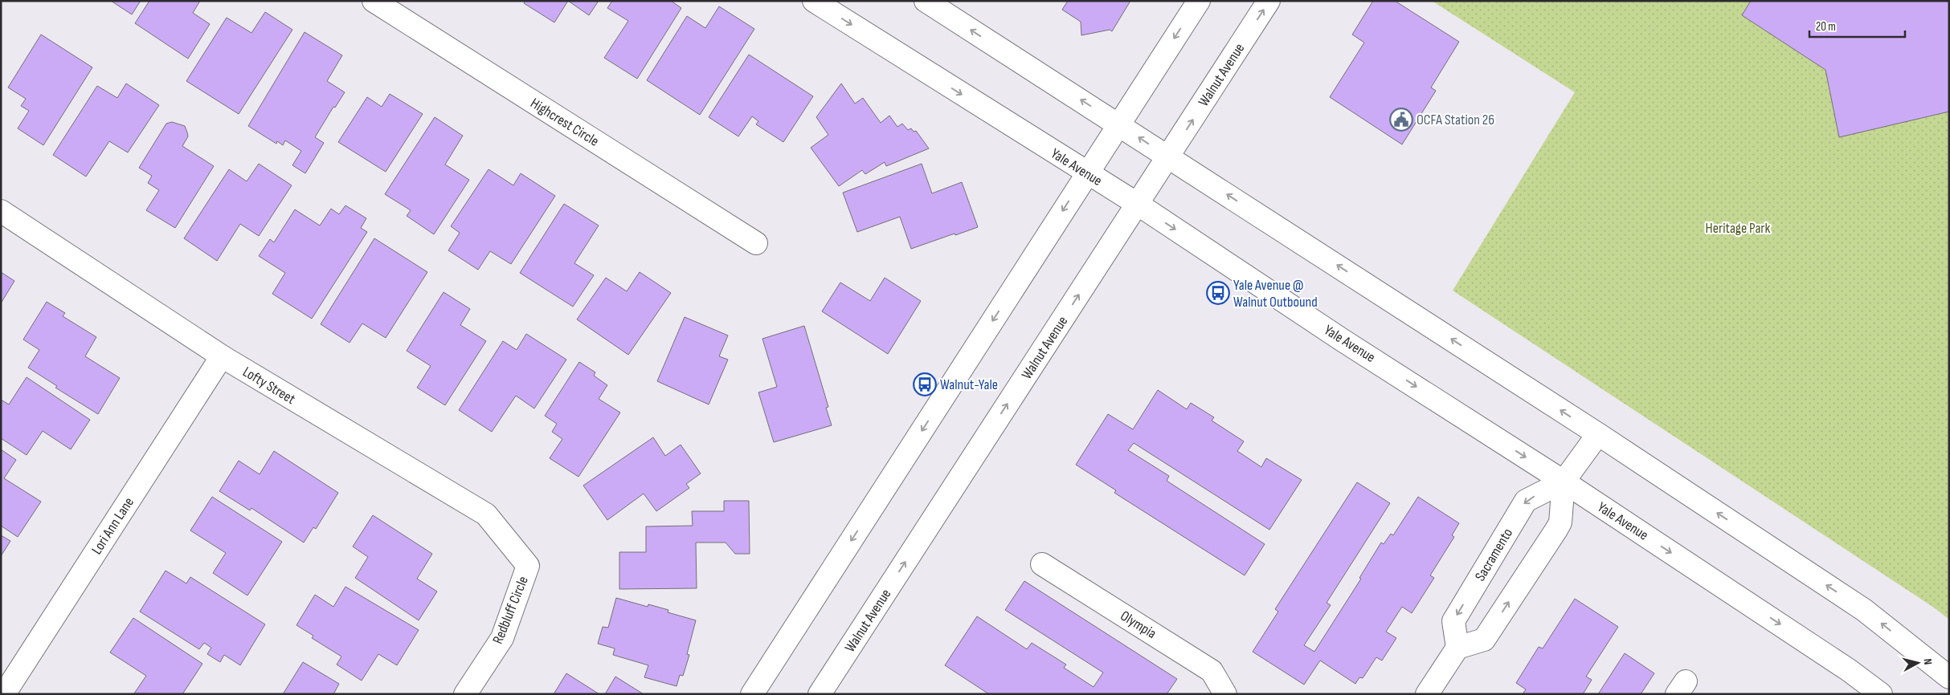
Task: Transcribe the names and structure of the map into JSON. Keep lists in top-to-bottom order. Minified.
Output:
{"streets":{"main road":["Walnut Avenue","Highcrest Circle","Yale Avenue","Lofty Street","Lori Ann Lane","Sacramento","Redbluff Circle","Olympia"]},"crossings":[["Walnut Avenue","Yale Avenue"],["Yale Avenue","Sacramento"],["Lofty Street","Lori Ann Lane"],["Lofty Street","Redbluff Circle"]],"parks":["Heritage Park"],"places":{"public building":["OCFA Station 26"],"bus stop":["Yale Avenue @ Walnut Outbound","Walnut-Yale"]},"scale_bar":"20 m","north":"right"}
